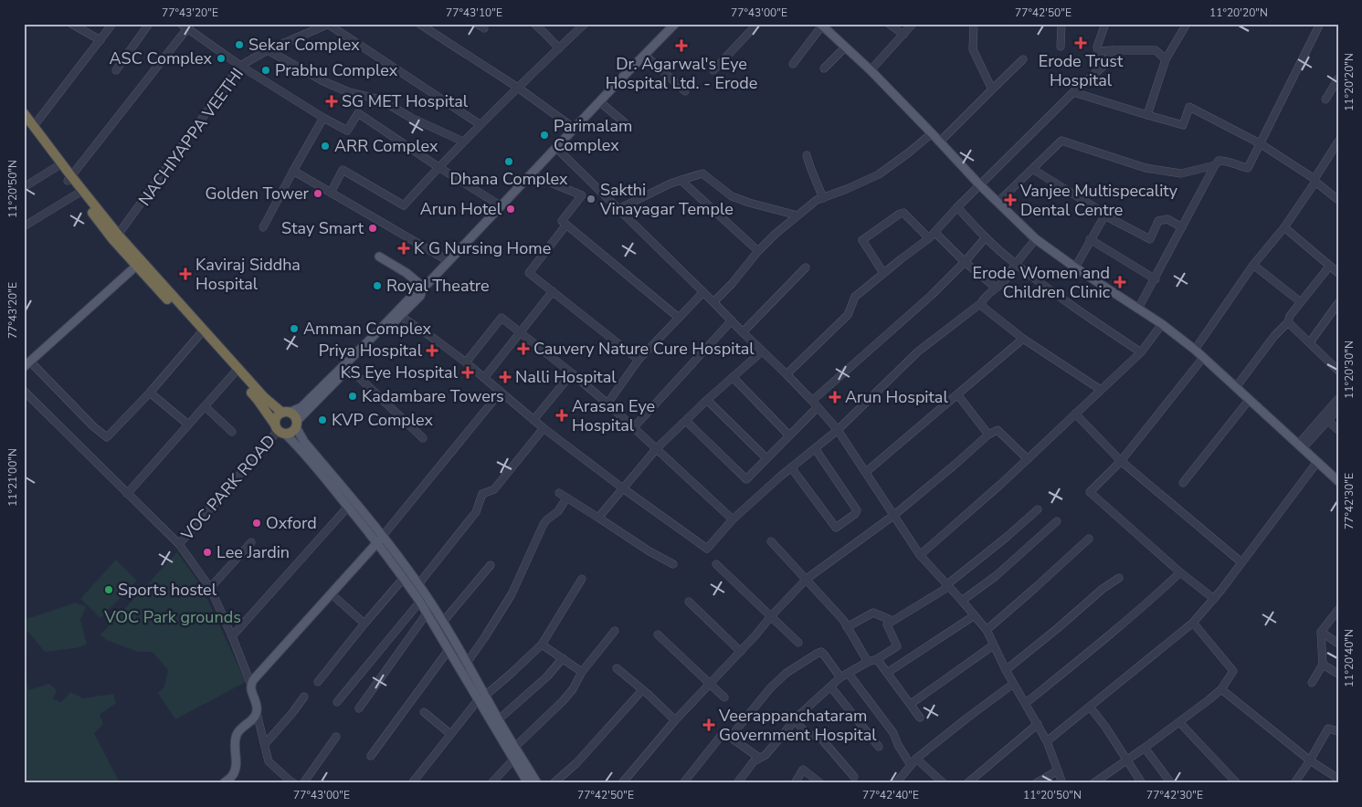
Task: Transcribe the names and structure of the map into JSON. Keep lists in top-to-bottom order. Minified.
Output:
{"streets":{"street":["NACHIYAPPA VEETHI","VOC PARK ROAD"]},"parks":["VOC Park grounds"],"places":{"health":["Erode Trust Hospital","Dr. Agarwal's Eye Hospital Ltd. - Erode","SG MET Hospital","Vanjee Multispecality Dental Centre","K G Nursing Home","Kaviraj Siddha Hospital","Erode Women and Children Clinic","Cauvery Nature Cure Hospital","Priya Hospital","KS Eye Hospital","Nalli Hospital","Arun Hospital","Arasan Eye Hospital","Veerappanchataram Government Hospital"],"other":["Sekar Complex","ASC Complex","Prabhu Complex","Parimalam Complex","ARR Complex","Dhana Complex","Golden Tower","Sakthi Vinayagar Temple","Arun Hotel","Stay Smart","Royal Theatre","Amman Complex","Kadambare Towers","KVP Complex","Oxford","Lee Jardin","Sports hostel"]},"coordinates":["77°43'20\"E","77°43'10\"E","77°43'00\"E","77°42'50\"E","11°20'20\"N","11°20'50\"N","11°20'30\"N","11°21'00\"N","77°42'30\"E","11°20'40\"N","77°42'40\"E"]}
